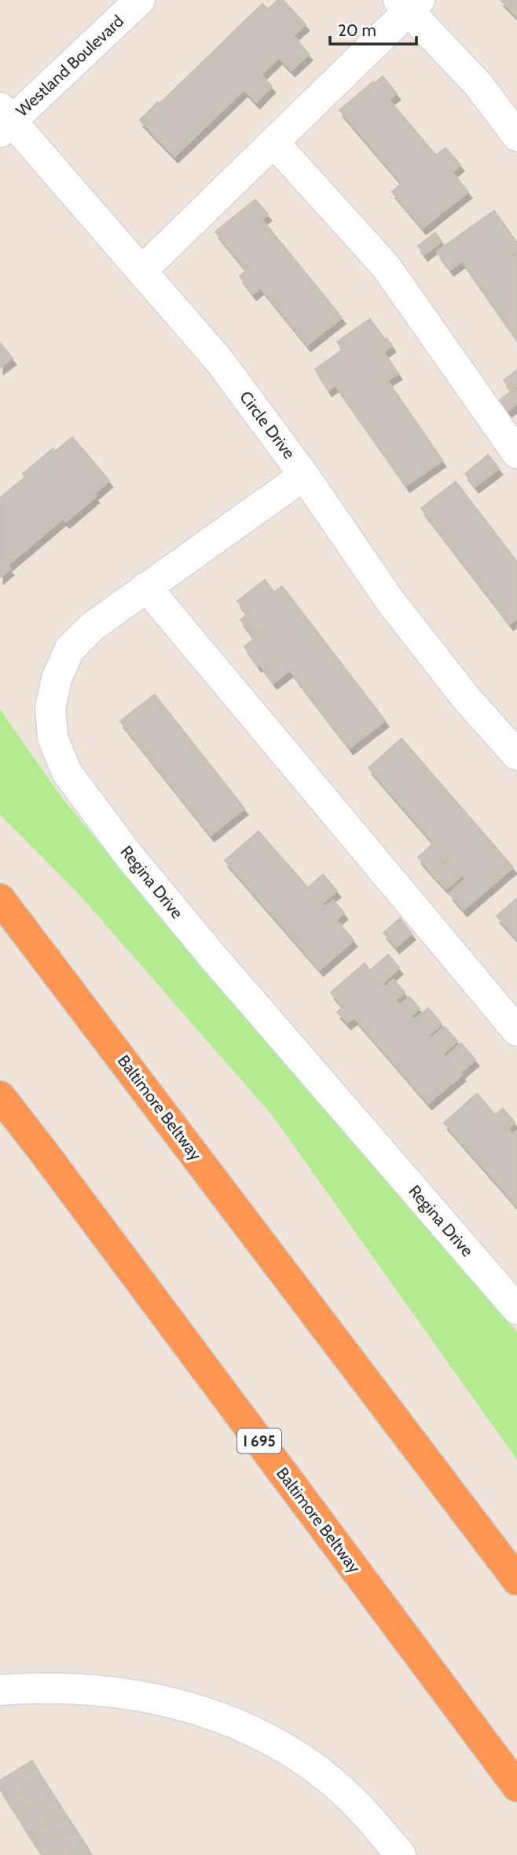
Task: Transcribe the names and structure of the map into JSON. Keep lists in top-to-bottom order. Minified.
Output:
{"streets":{"highway":["Baltimore Beltway","I 695"],"street":["Westland Boulevard","Circle Drive","Regina Drive"]},"crossings":[["Westland Boulevard","Circle Drive"],["Circle Drive","Regina Drive"]],"scale_bar":"20 m"}
